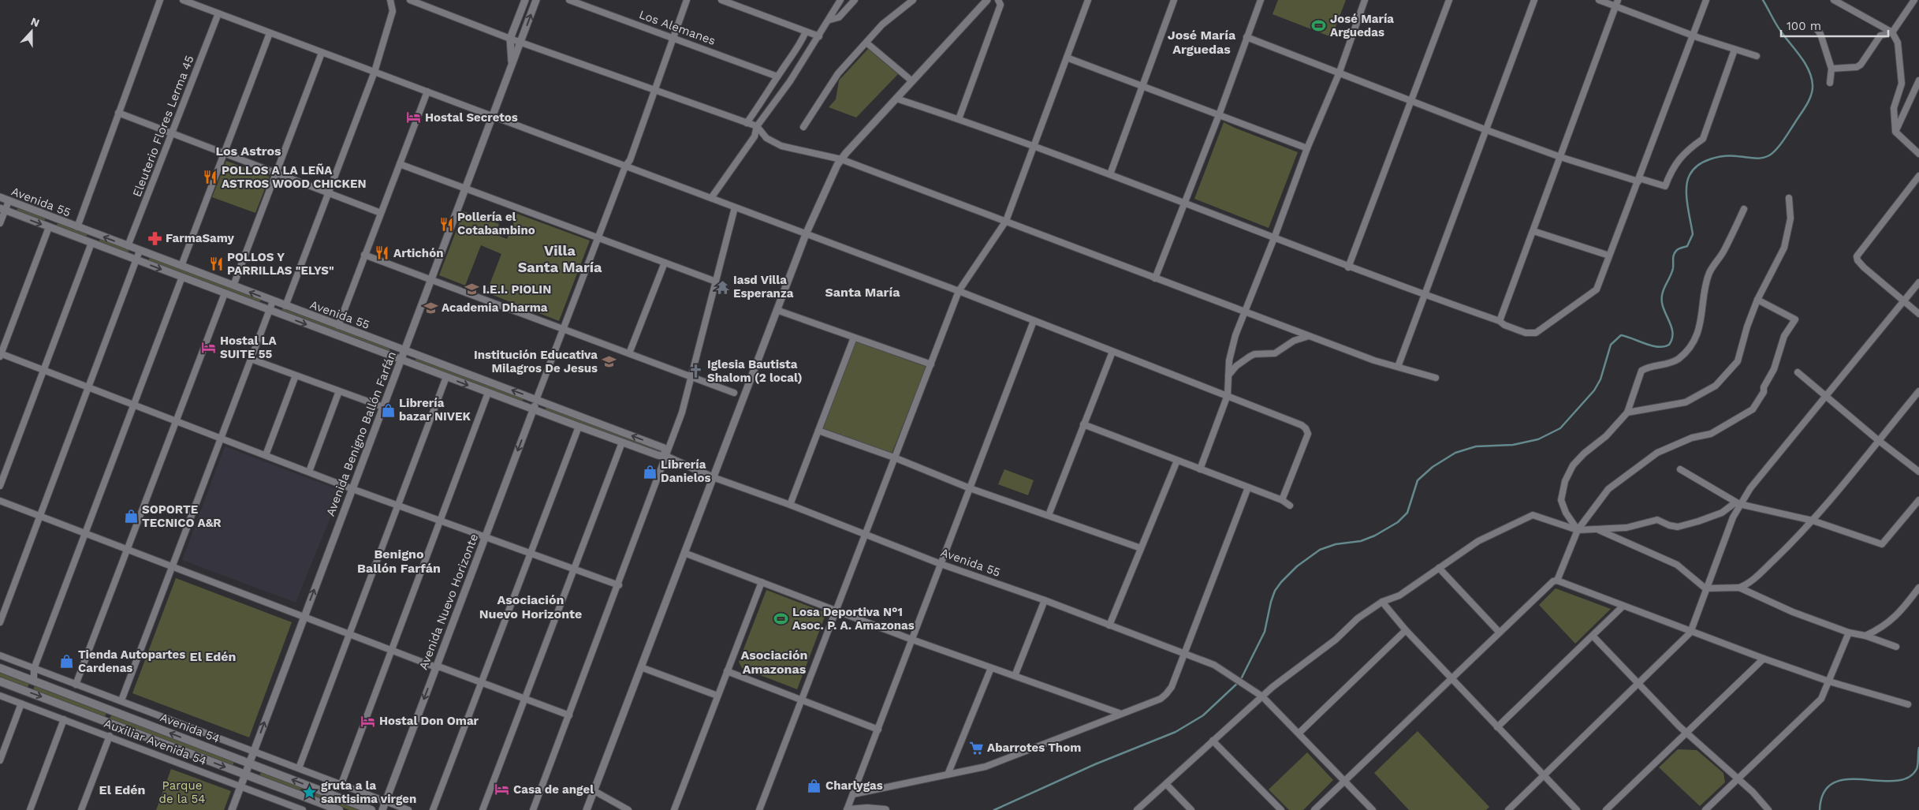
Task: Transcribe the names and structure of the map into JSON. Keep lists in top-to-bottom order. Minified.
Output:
{"streets":{"main road":["Avenida 54"],"street":["Los Alemanes","Eleuterio Flores Lerma 45","Avenida 55","Avenida Benigno Ballón Farfán","Avenida Nuevo Horizonte","Auxiliar Avenida 54"]},"crossings":[["Eleuterio Flores Lerma 45","Avenida 55"],["Avenida 55","Avenida Benigno Ballón Farfán"],["Avenida 55","Avenida Nuevo Horizonte"],["Avenida Benigno Ballón Farfán","Avenida 54"],["Avenida Benigno Ballón Farfán","Auxiliar Avenida 54"]],"districts":["José María Arguedas","Los Astros","Villa Santa María","Santa María","Benigno Ballón Farfán","Asociación Nuevo Horizonte","Asociación Amazonas","El Edén","El Edén"],"parks":["Parque de la 54"],"places":{"sports":["José María Arguedas","Losa Deportiva N°1 Asoc. P. A. Amazonas"],"hotel":["Hostal Secretos","Hostal LA SUITE 55","Hostal Don Omar","Casa de angel"],"restaurant":["POLLOS A LA LEÑA ASTROS WOOD CHICKEN","Pollería el Cotabambino","Artichón","POLLOS Y PARRILLAS \"ELYS\""],"pharmacy":["FarmaSamy"],"temple":["Iasd Villa Esperanza"],"school or university":["I.E.I. PIOLIN","Academia Dharma","Institución Educativa Milagros De Jesus"],"church":["Iglesia Bautista Shalom (2 local)"],"shop":["Librería bazar NIVEK","Librería Danielos","SOPORTE TECNICO A&R","Tienda Autopartes Cardenas","Charlygas"],"supermarket":["Abarrotes Thom"],"place":["gruta a la santisima virgen"]},"scale_bar":"100 m","north":"top"}
